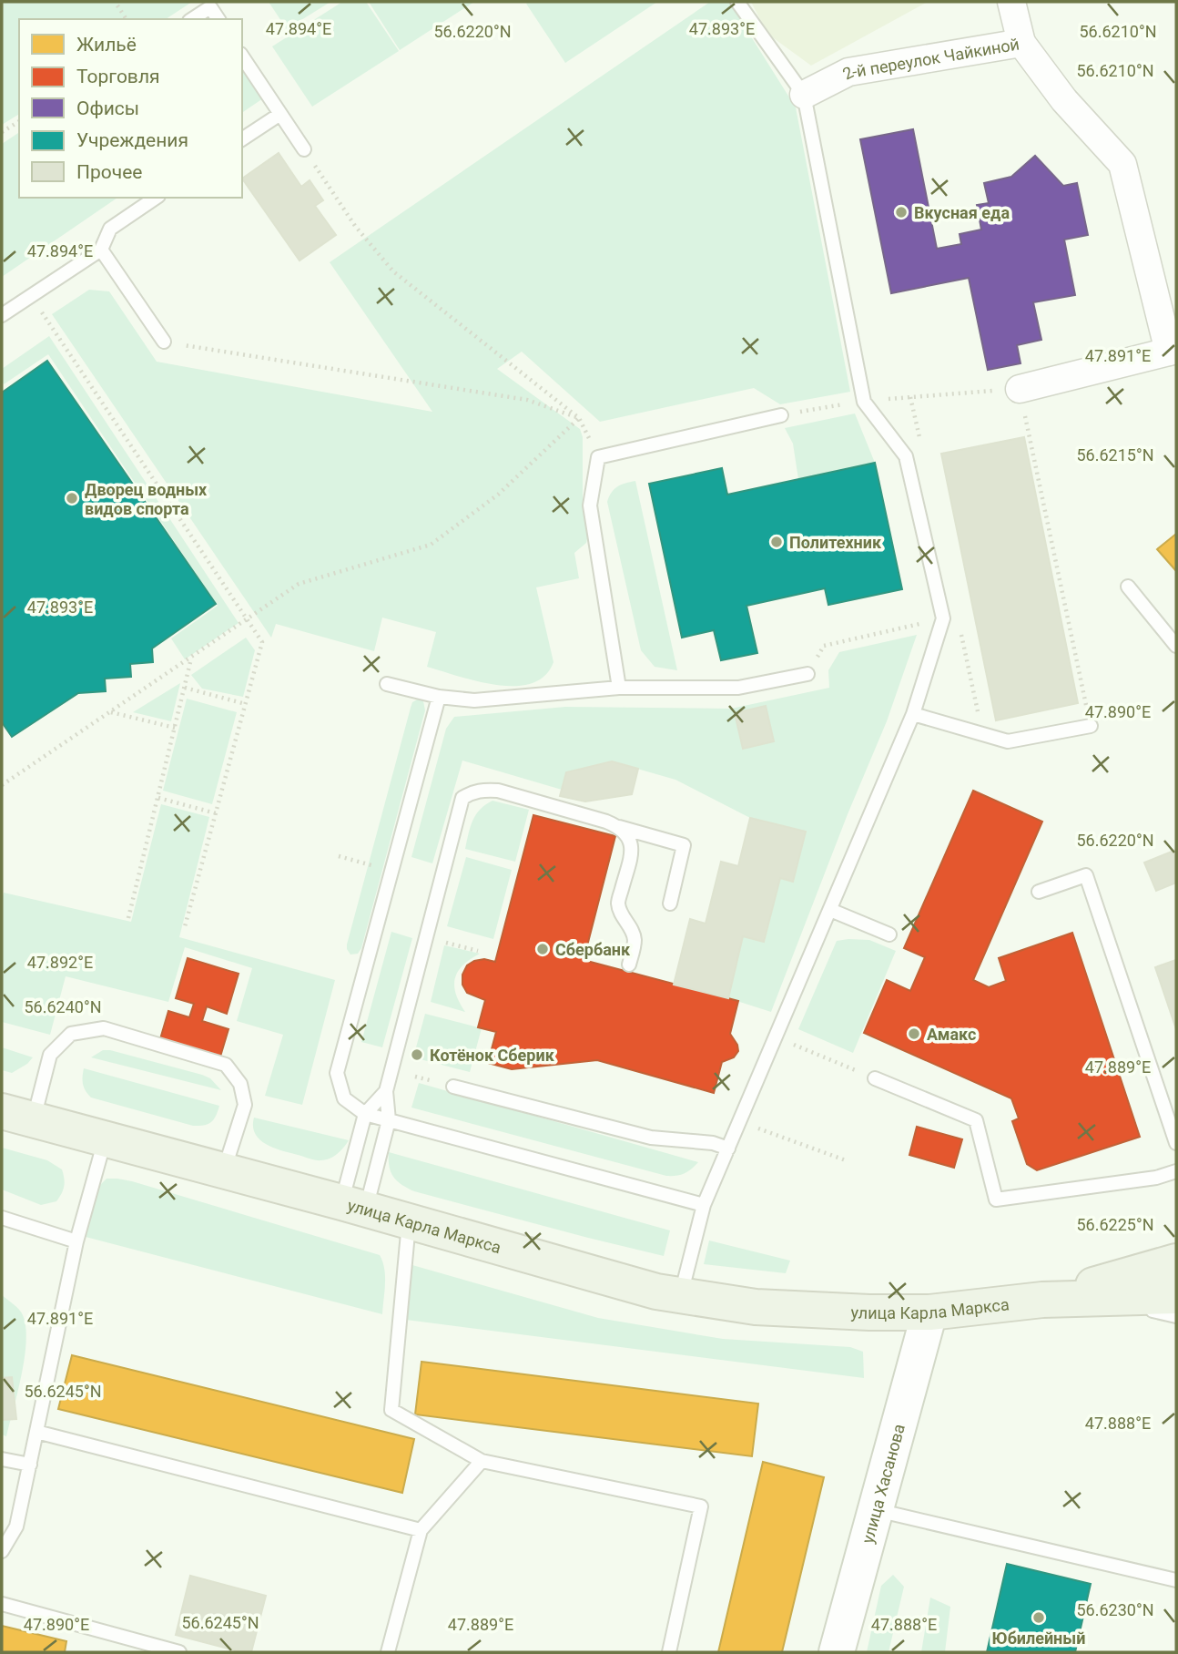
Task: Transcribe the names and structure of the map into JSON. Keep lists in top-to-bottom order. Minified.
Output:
{"streets":{"main road":["улица Карла Маркса"],"street":["2-й переулок Чайкиной","улица Хасанова"]},"crossings":[["улица Карла Маркса","улица Хасанова"]],"places":["Вкусная еда","Дворец водных видов спорта","Политехник","Сбербанк","Амакс","Котёнок Сберик","Юбилейный"],"legend":["Жильё","Торговля","Офисы","Учреждения","Прочее"],"coordinates":["47.894°E","47.893°E","56.6220°N","56.6210°N","47.891°E","56.6215°N","47.890°E","47.892°E","56.6240°N","47.889°E","56.6225°N","56.6245°N","47.888°E","56.6230°N"]}
